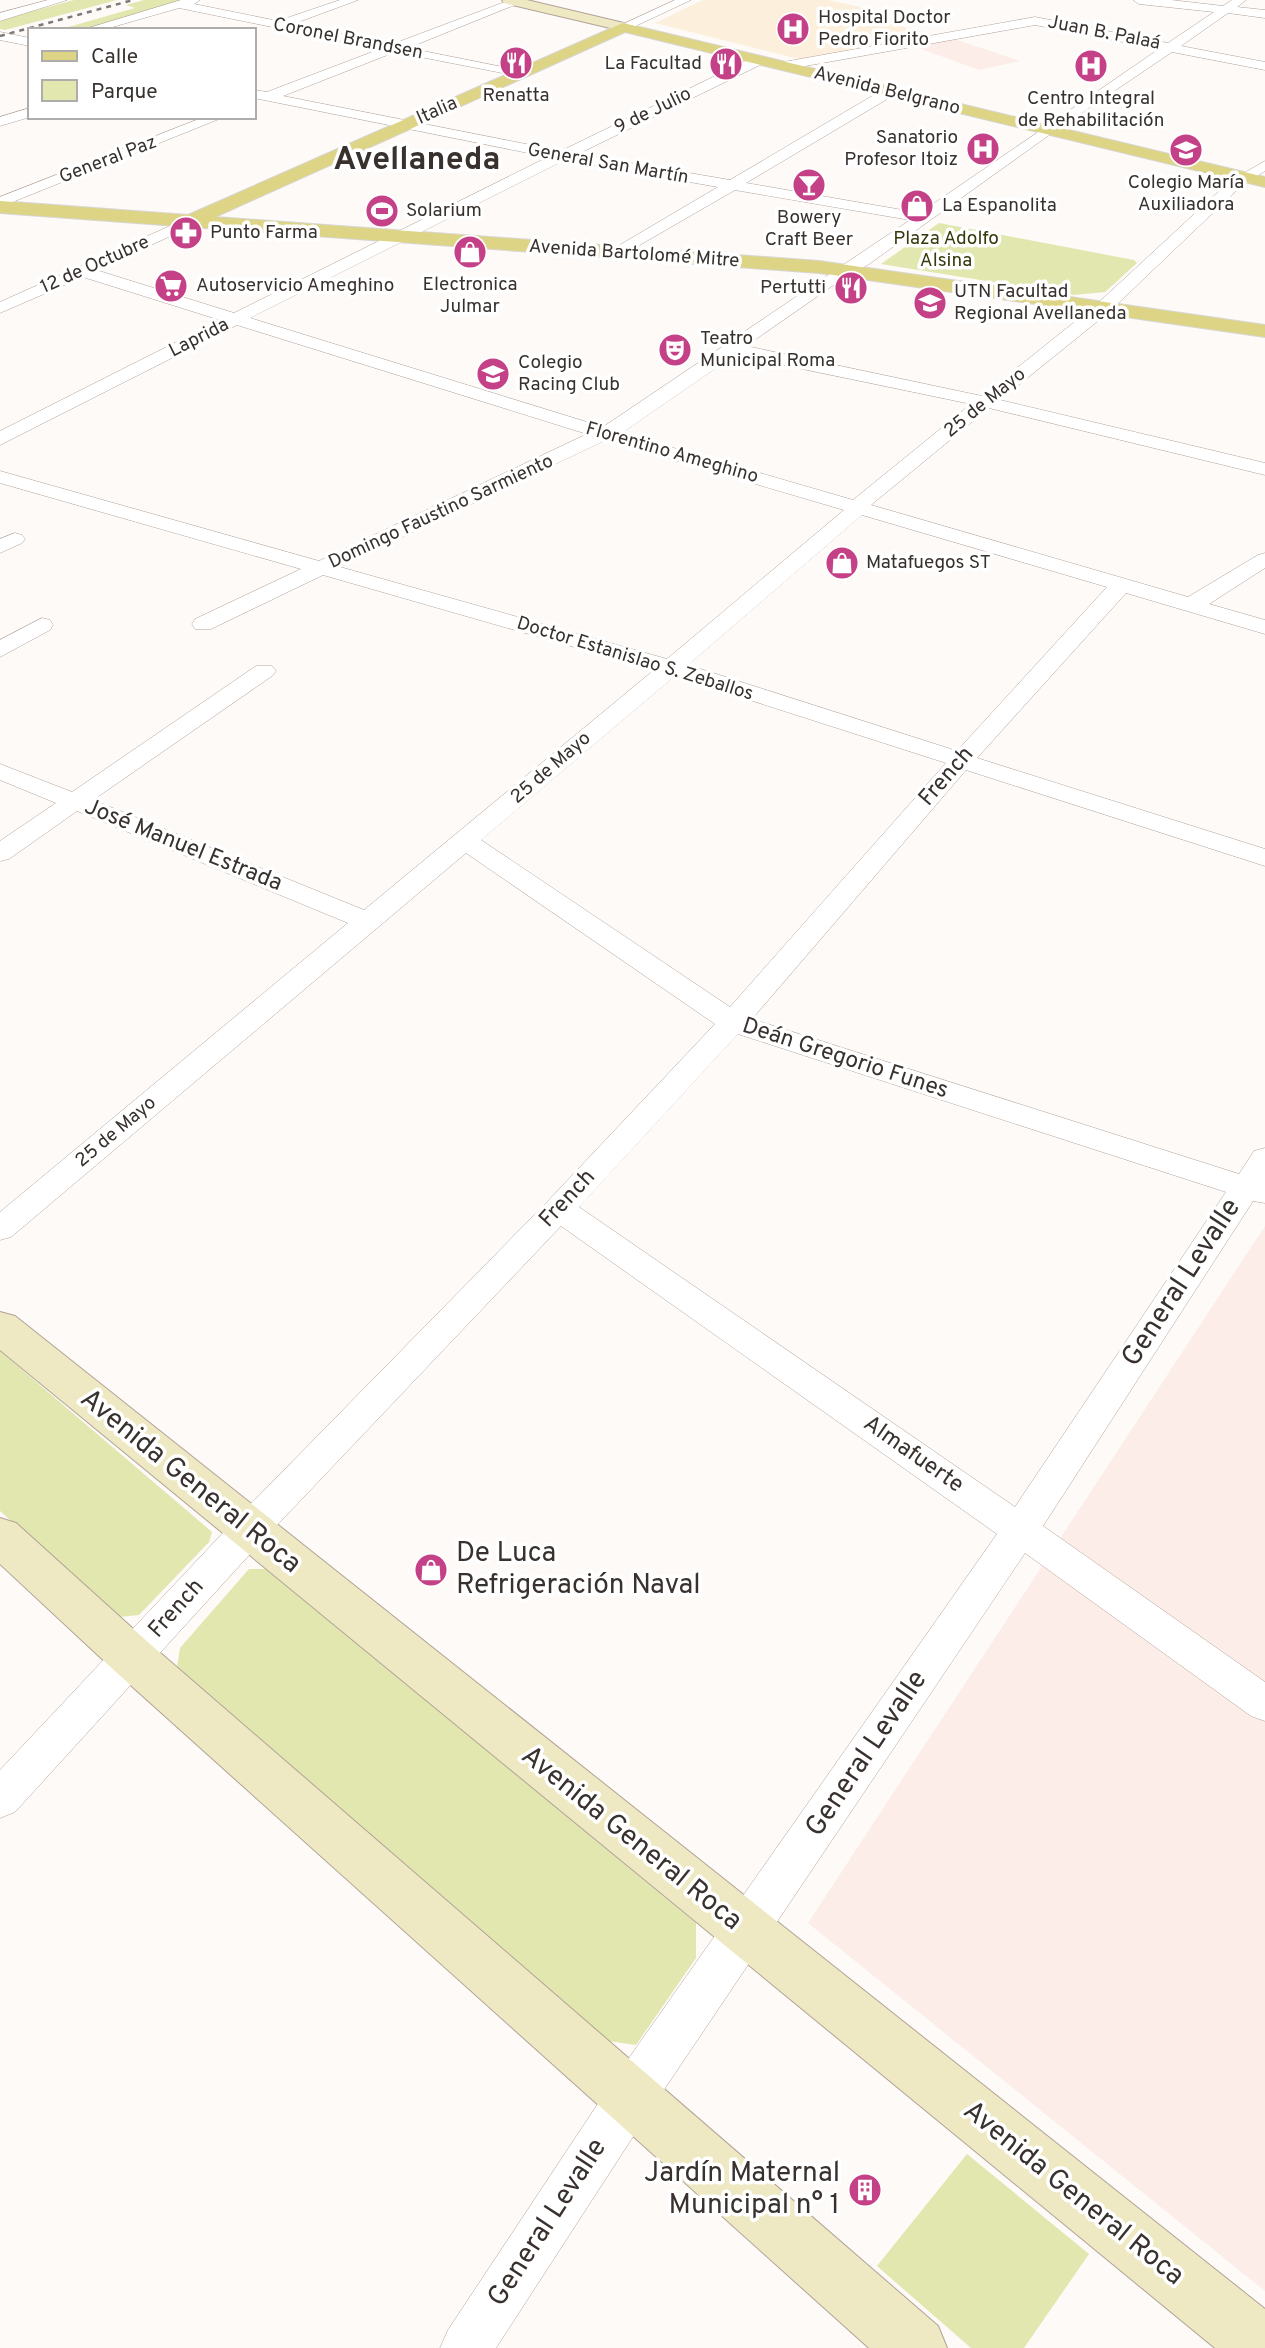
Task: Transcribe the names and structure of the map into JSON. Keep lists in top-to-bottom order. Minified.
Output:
{"streets":{"main road":["Avenida Belgrano","Italia","Avenida Bartolomé Mitre","Avenida General Roca"],"street":["Juan B. Palaá","Coronel Brandsen","9 de Julio","General Paz","General San Martín","12 de Octubre","Laprida","25 de Mayo","Florentino Ameghino","Domingo Faustino Sarmiento","Doctor Estanislao S. Zeballos","French","José Manuel Estrada","Deán Gregorio Funes","General Levalle","Almafuerte"]},"crossings":[["Juan B. Palaá","Avenida Belgrano"],["Juan B. Palaá","Domingo Faustino Sarmiento"],["Coronel Brandsen","Italia"],["Avenida Belgrano","Italia"],["Avenida Belgrano","9 de Julio"],["Avenida Belgrano","25 de Mayo"],["Avenida Belgrano","Domingo Faustino Sarmiento"],["Italia","General San Martín"],["Italia","Avenida Bartolomé Mitre"],["Italia","12 de Octubre"],["9 de Julio","General San Martín"],["9 de Julio","Avenida Bartolomé Mitre"],["9 de Julio","Laprida"],["General Paz","Avenida Bartolomé Mitre"],["General San Martín","Domingo Faustino Sarmiento"],["Avenida Bartolomé Mitre","12 de Octubre"],["Avenida Bartolomé Mitre","Laprida"],["Avenida Bartolomé Mitre","25 de Mayo"],["Avenida Bartolomé Mitre","Domingo Faustino Sarmiento"],["12 de Octubre","Florentino Ameghino"],["Laprida","Florentino Ameghino"],["25 de Mayo","Florentino Ameghino"],["25 de Mayo","Doctor Estanislao S. Zeballos"],["25 de Mayo","José Manuel Estrada"],["25 de Mayo","Deán Gregorio Funes"],["Florentino Ameghino","Domingo Faustino Sarmiento"],["Florentino Ameghino","French"],["Domingo Faustino Sarmiento","Doctor Estanislao S. Zeballos"],["Doctor Estanislao S. Zeballos","French"],["French","Deán Gregorio Funes"],["French","Almafuerte"],["French","Avenida General Roca"],["Deán Gregorio Funes","General Levalle"],["General Levalle","Almafuerte"],["General Levalle","Avenida General Roca"]],"districts":["Avellaneda"],"parks":["Plaza Adolfo Alsina"],"places":{"hospital":["Hospital Doctor Pedro Fiorito","Centro Integral de Rehabilitación","Sanatorio Profesor Itoiz"],"restaurant":["Renatta","La Facultad","Pertutti"],"school or university":["Colegio María Auxiliadora","UTN Facultad Regional Avellaneda","Colegio Racing Club"],"bar":["Bowery Craft Beer"],"shop":["La Espanolita","Electronica Julmar","Matafuegos ST","De Luca Refrigeración Naval"],"sports":["Solarium"],"pharmacy":["Punto Farma"],"supermarket":["Autoservicio Ameghino"],"theatre":["Teatro Municipal Roma"],"building":["Jardín Maternal Municipal n° 1"]},"legend":["Calle","Parque"]}
